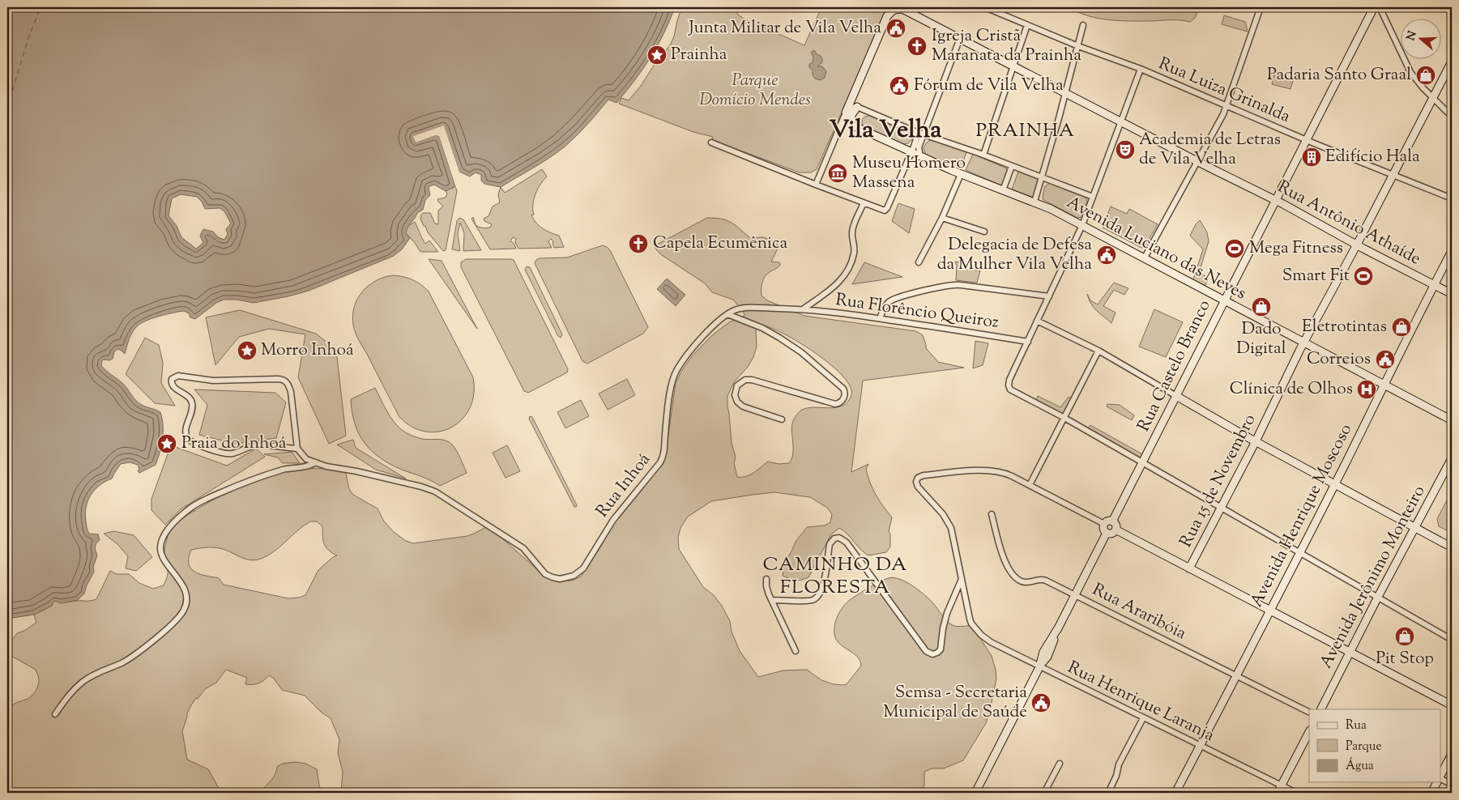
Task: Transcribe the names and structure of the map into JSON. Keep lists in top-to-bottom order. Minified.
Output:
{"streets":{"main road":["Rua Antônio Athaíde","Avenida Luciano das Neves","Rua Castelo Branco","Rua 15 de Novembro","Avenida Henrique Moscoso","Avenida Jerônimo Monteiro"],"street":["Rua Luiza Grinalda","Rua Florêncio Queiroz","Rua Inhoá","Rua Araribóia","Rua Henrique Laranja"]},"crossings":[["Rua Luiza Grinalda","Rua Castelo Branco"],["Rua Luiza Grinalda","Rua 15 de Novembro"],["Rua Antônio Athaíde","Rua Castelo Branco"],["Rua Antônio Athaíde","Rua 15 de Novembro"],["Rua Antônio Athaíde","Avenida Henrique Moscoso"],["Avenida Luciano das Neves","Rua Castelo Branco"],["Avenida Luciano das Neves","Rua 15 de Novembro"],["Avenida Luciano das Neves","Avenida Henrique Moscoso"],["Rua Florêncio Queiroz","Rua Inhoá"],["Avenida Henrique Moscoso","Rua Araribóia"],["Avenida Henrique Moscoso","Rua Henrique Laranja"]],"districts":["Vila Velha","PRAINHA","CAMINHO DA FLORESTA"],"parks":["Parque Domício Mendes"],"places":{"public building":["Junta Militar de Vila Velha","Fórum de Vila Velha","Delegacia de Defesa da Mulher Vila Velha","Correios","Semsa - Secretaria Municipal de Saúde"],"church":["Igreja Cristã Maranata da Prainha","Capela Ecumênica"],"place":["Prainha","Morro Inhoá","Praia do Inhoá"],"shop":["Padaria Santo Graal","Dado Digital","Eletrotintas","Pit Stop"],"theatre":["Academia de Letras de Vila Velha"],"building":["Edifício Hala"],"museum":["Museu Homero Massena"],"sports":["Mega Fitness","Smart Fit"],"hospital":["Clínica de Olhos"]},"legend":["Rua","Parque","Água"],"north":"left"}
